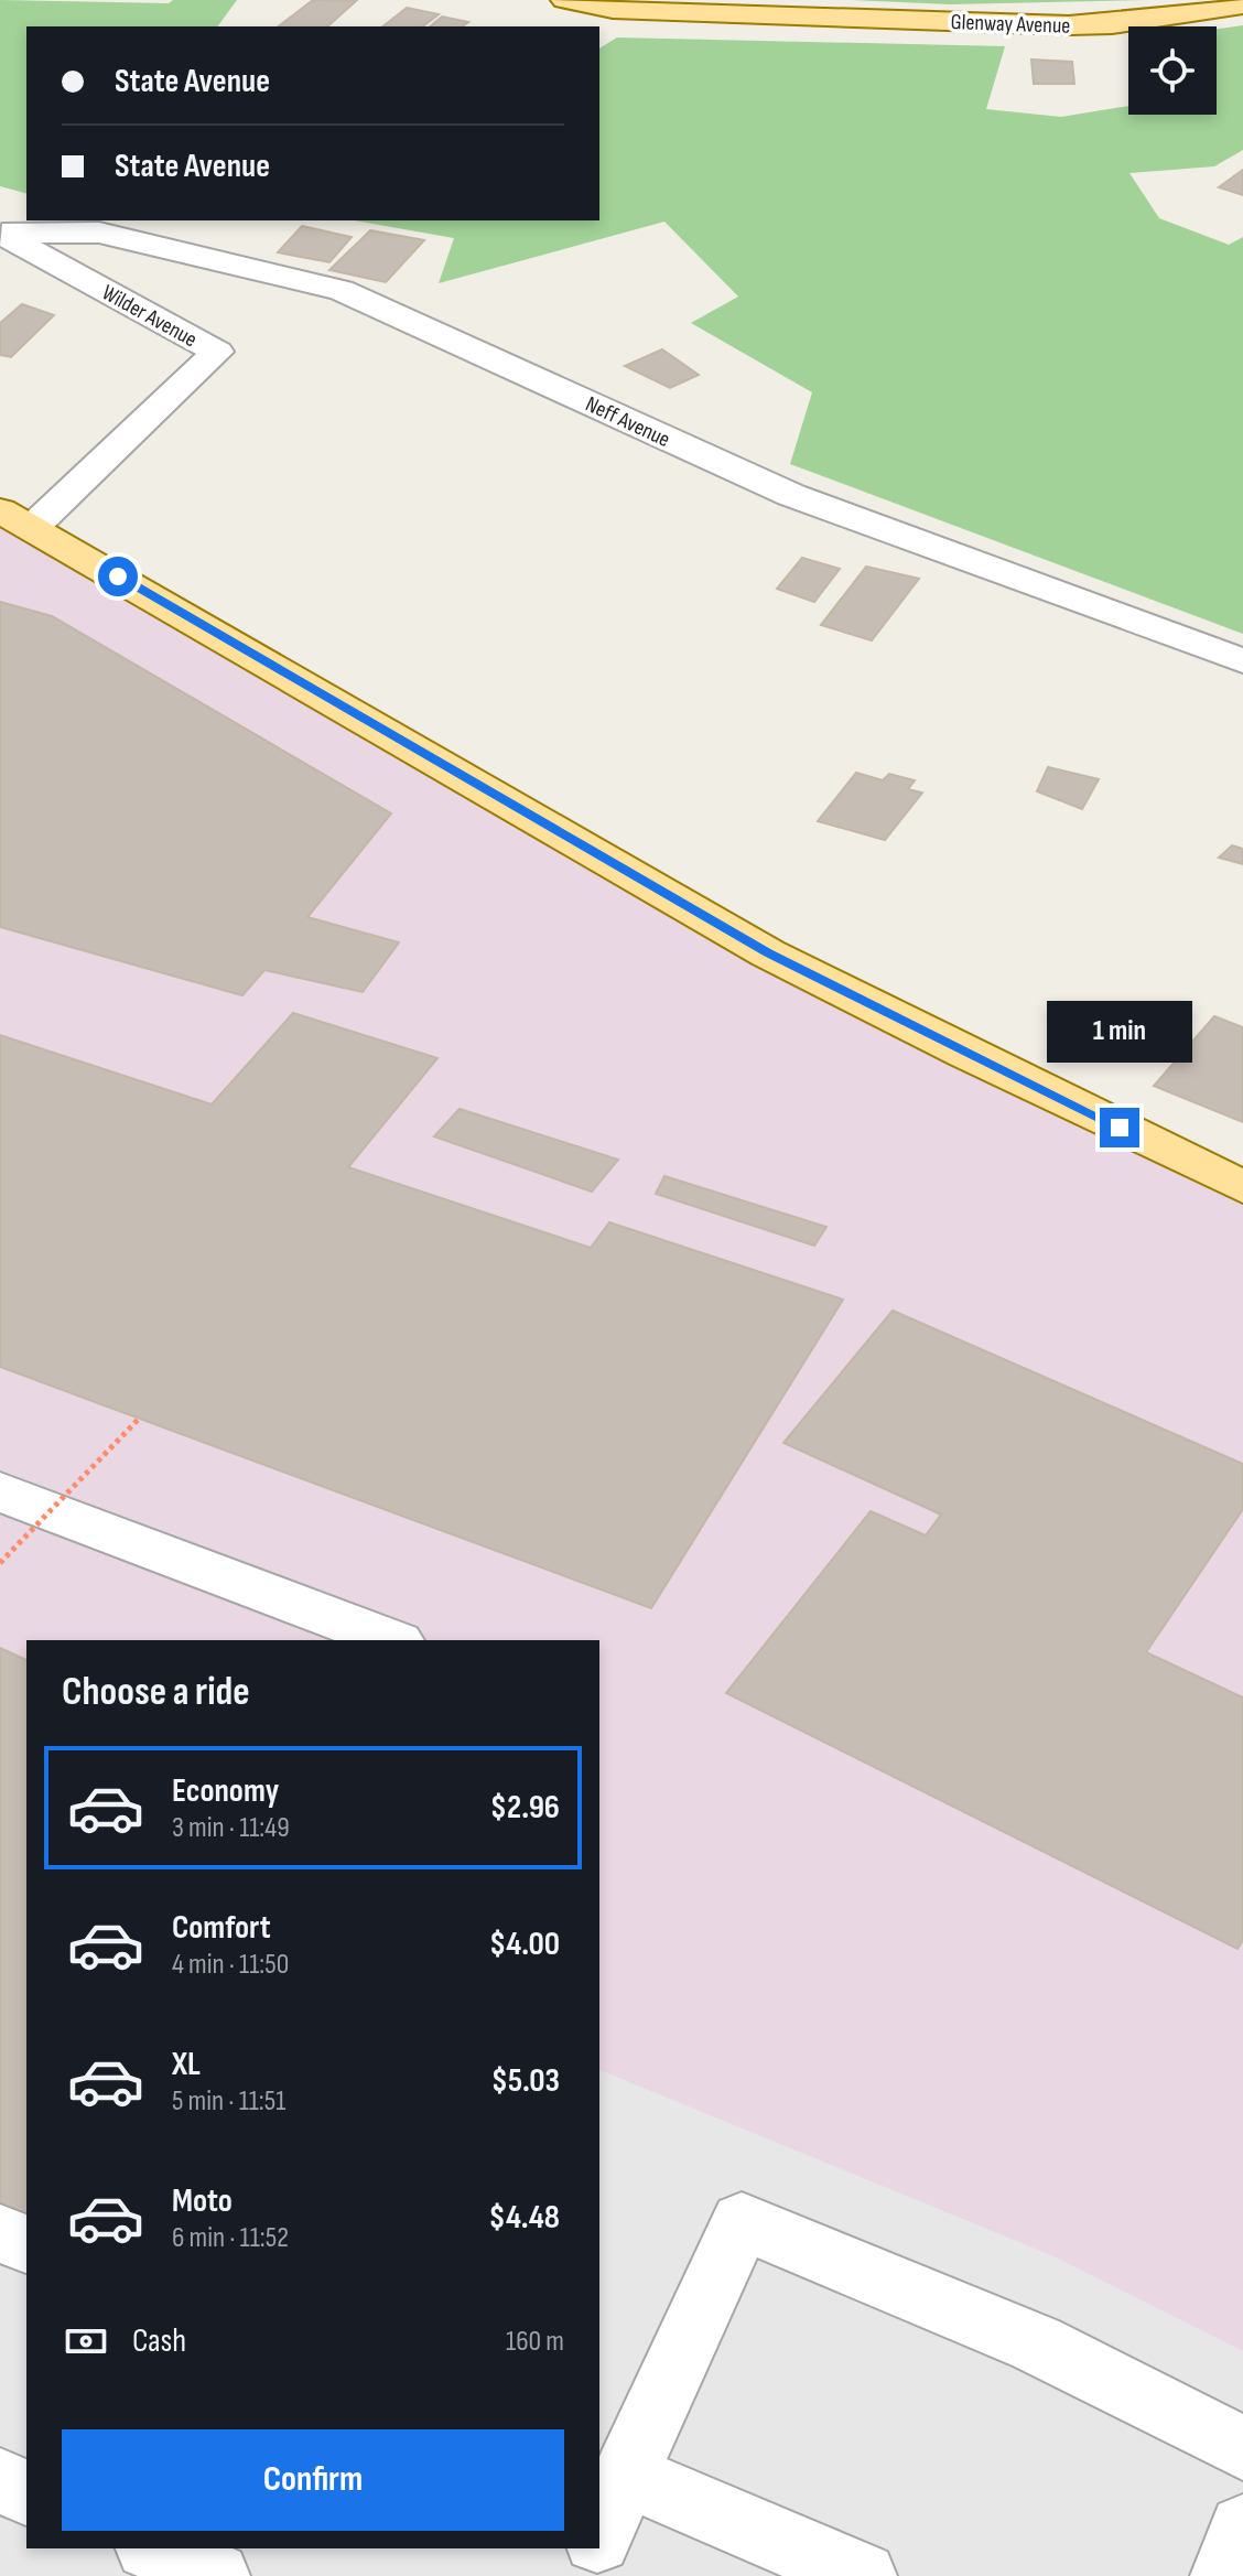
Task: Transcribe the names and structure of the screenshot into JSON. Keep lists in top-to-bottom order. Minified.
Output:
{"streets":{"main road":["Glenway Avenue"],"street":["Wilder Avenue","Neff Avenue"]},"crossings":[["Wilder Avenue","Neff Avenue"]],"page":{"banner":["State Avenue","State Avenue"],"bubble":"1 min","heading":"Choose a ride","list":[{"name":"Economy","note":"3 min · 11:49","value":"$2.96"},{"name":"Comfort","note":"4 min · 11:50","value":"$4.00"},{"name":"XL","note":"5 min · 11:51","value":"$5.03"},{"name":"Moto","note":"6 min · 11:52","value":"$4.48"}],"pay":["Cash","160 m"],"buttons":"Confirm"}}
